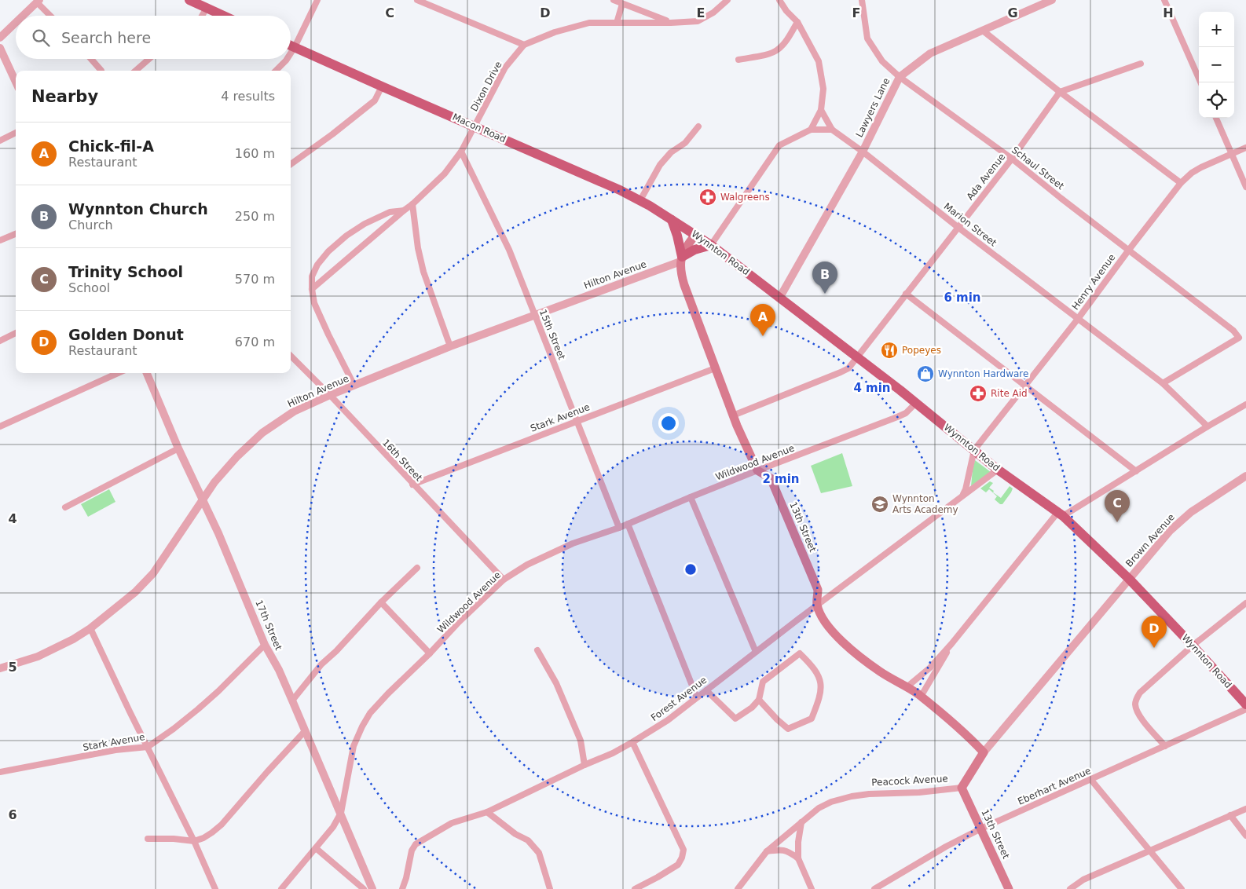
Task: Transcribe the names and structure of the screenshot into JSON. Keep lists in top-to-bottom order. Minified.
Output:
{"streets":{"main road":["Macon Road","Wynnton Road","13th Street","Peacock Avenue"],"street":["Dixon Drive","Lawyers Lane","Schaul Street","Ada Avenue","Marion Street","Hilton Avenue","Henry Avenue","15th Street","Stark Avenue","16th Street","Wildwood Avenue","Brown Avenue","17th Street","Forest Avenue","Eberhart Avenue"]},"crossings":[["Dixon Drive","Macon Road"],["Dixon Drive","Hilton Avenue"],["Dixon Drive","15th Street"],["Lawyers Lane","Schaul Street"],["Lawyers Lane","Marion Street"],["Lawyers Lane","Wynnton Road"],["Macon Road","Wynnton Road"],["Schaul Street","Ada Avenue"],["Schaul Street","Marion Street"],["Schaul Street","Henry Avenue"],["Ada Avenue","Marion Street"],["Ada Avenue","Wynnton Road"],["Marion Street","Henry Avenue"],["Wynnton Road","Henry Avenue"],["Wynnton Road","Wildwood Avenue"],["Wynnton Road","Brown Avenue"],["Wynnton Road","Forest Avenue"],["Wynnton Road","Peacock Avenue"],["Hilton Avenue","15th Street"],["Hilton Avenue","16th Street"],["Hilton Avenue","13th Street"],["Hilton Avenue","17th Street"],["15th Street","Stark Avenue"],["15th Street","Wildwood Avenue"],["Stark Avenue","16th Street"],["Stark Avenue","13th Street"],["Stark Avenue","17th Street"],["16th Street","Wildwood Avenue"],["Wildwood Avenue","13th Street"],["Wildwood Avenue","17th Street"],["13th Street","Forest Avenue"],["13th Street","Peacock Avenue"],["13th Street","Eberhart Avenue"],["Brown Avenue","Peacock Avenue"]],"places":{"pharmacy":["Walgreens","Rite Aid"],"restaurant":["Popeyes"],"shop":["Wynnton Hardware"],"school or university":["Wynnton Arts Academy"]},"page":{"map_buttons":["+","−"],"search":"Search here","heading":["Nearby","4 results"],"list":[{"mark":"A","name":"Chick-fil-A","note":"Restaurant","value":"160 m"},{"mark":"B","name":"Wynnton Church","note":"Church","value":"250 m"},{"mark":"C","name":"Trinity School","note":"School","value":"570 m"},{"mark":"D","name":"Golden Donut","note":"Restaurant","value":"670 m"}],"pins":["B","A","C","D"]},"grid":{"columns":["C","D","E","F","G","H"],"rows":["4","5","6"]},"rings":["6 min","4 min","2 min"]}
